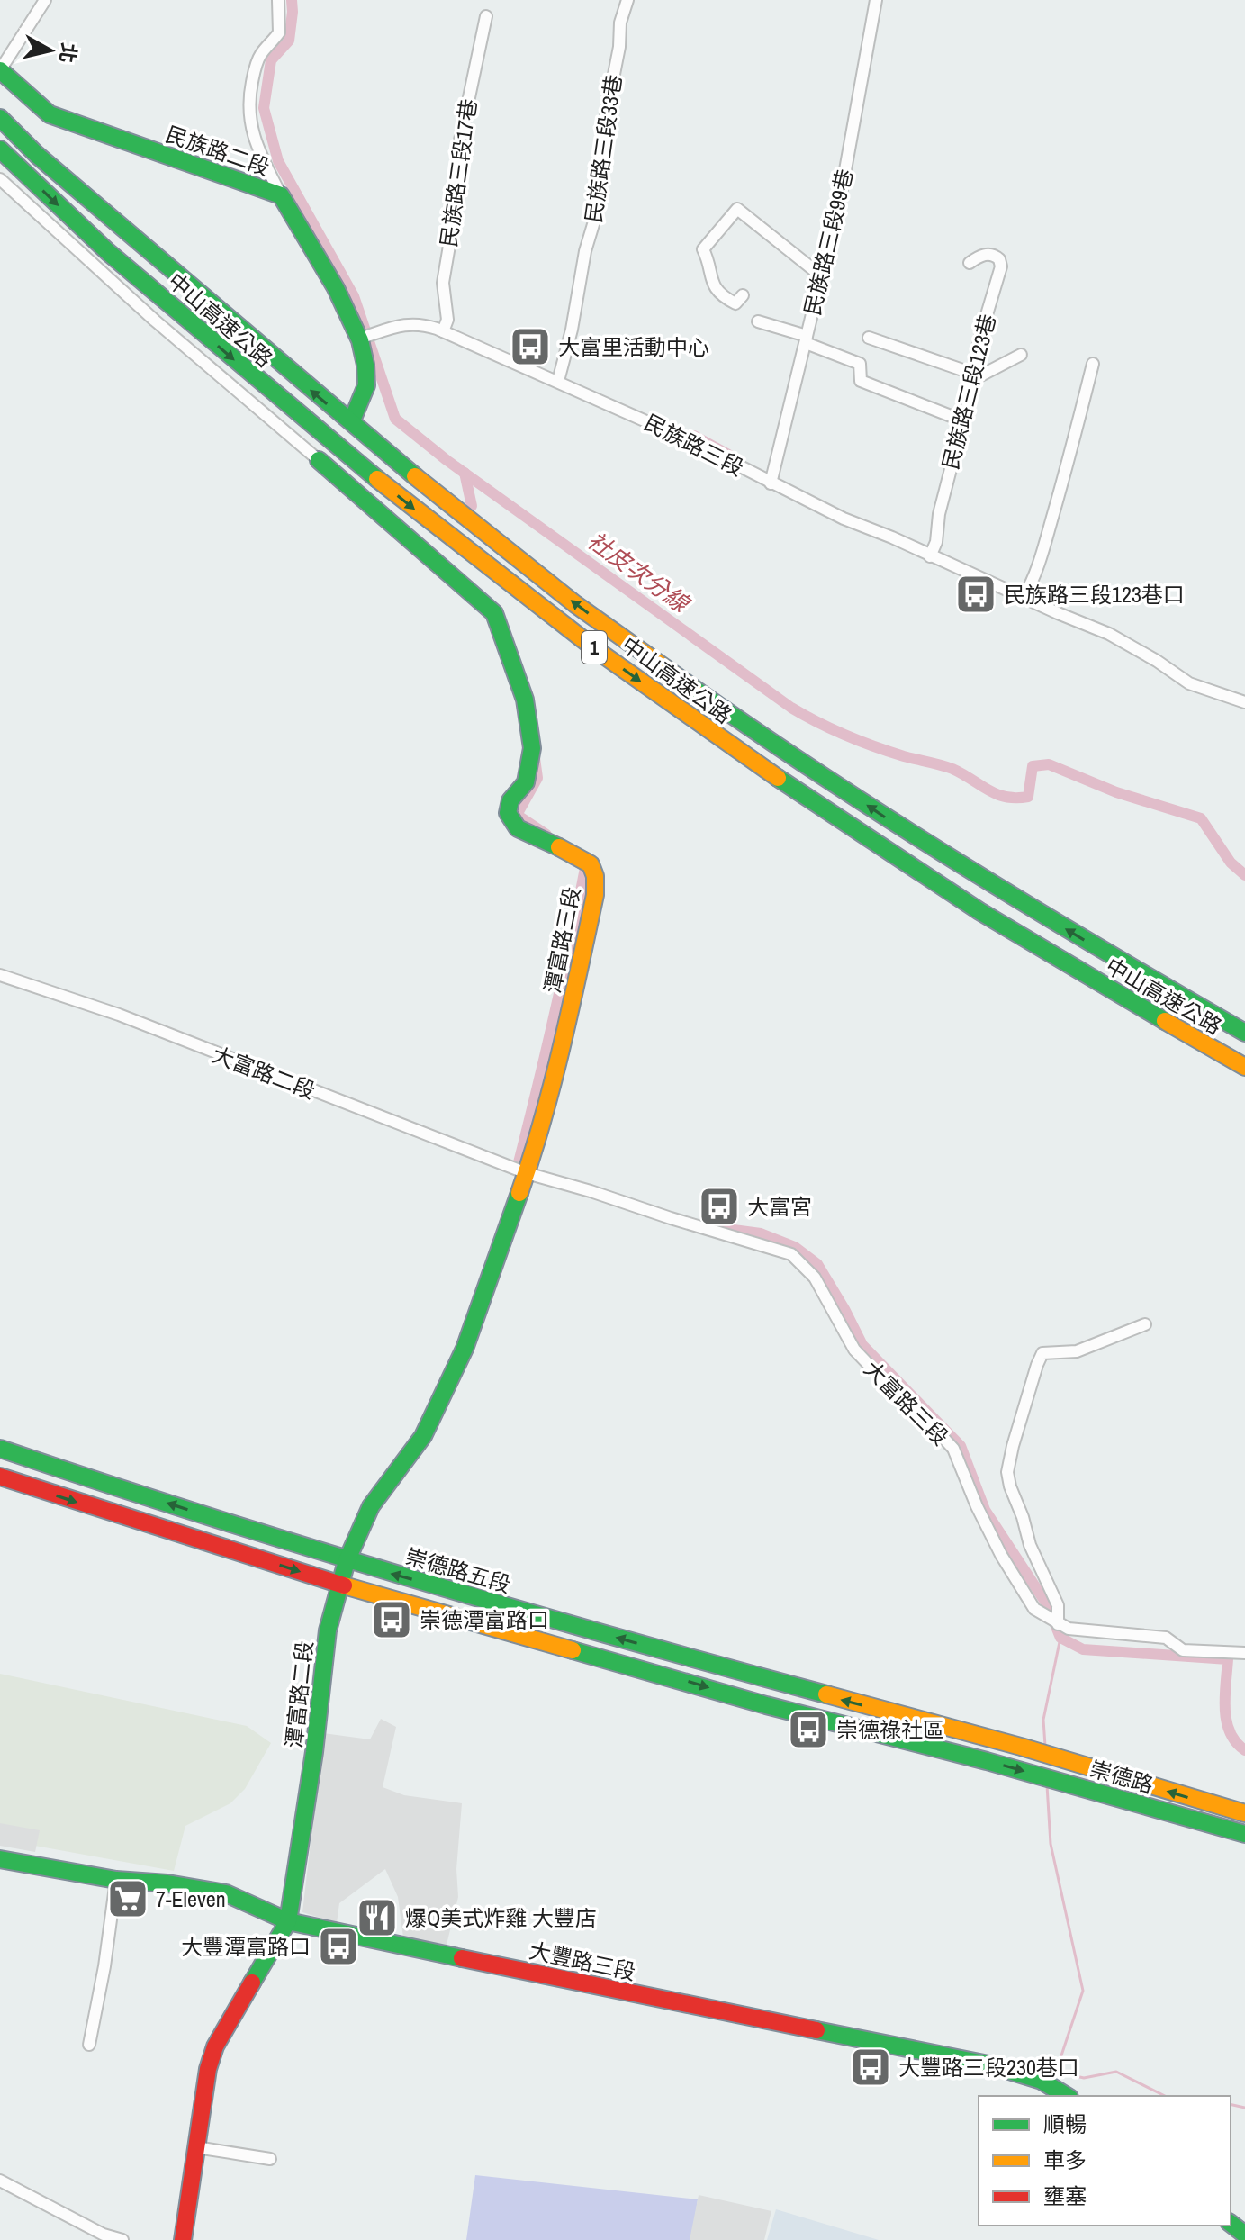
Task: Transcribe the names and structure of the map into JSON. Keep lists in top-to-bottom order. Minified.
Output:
{"streets":{"main road":["民族路二段","中山高速公路","1","潭富路三段","崇德路五段","潭富路二段","崇德路","大豐路三段"],"street":["民族路三段33巷","民族路三段17巷","民族路三段99巷","民族路三段123巷","民族路三段","大富路二段","大富路三段"]},"crossings":[["民族路三段33巷","民族路三段"],["民族路二段","民族路三段"],["民族路三段17巷","民族路三段"],["民族路三段99巷","民族路三段"],["民族路三段123巷","民族路三段"],["潭富路三段","大富路二段"],["潭富路三段","大富路三段"],["潭富路三段","潭富路二段"],["大富路二段","大富路三段"],["大富路二段","潭富路二段"],["大富路三段","潭富路二段"],["崇德路五段","潭富路二段"],["崇德路五段","崇德路"],["潭富路二段","崇德路"],["潭富路二段","大豐路三段"]],"water":["社皮次分線"],"places":{"bus stop":["大富里活動中心","民族路三段123巷口","大富宮","崇德潭富路口","崇德祿社區","大豐潭富路口","大豐路三段230巷口"],"supermarket":["7-Eleven"],"restaurant":["爆Q美式炸雞 大豐店"]},"legend":["順暢","車多","壅塞"],"north":"right"}
